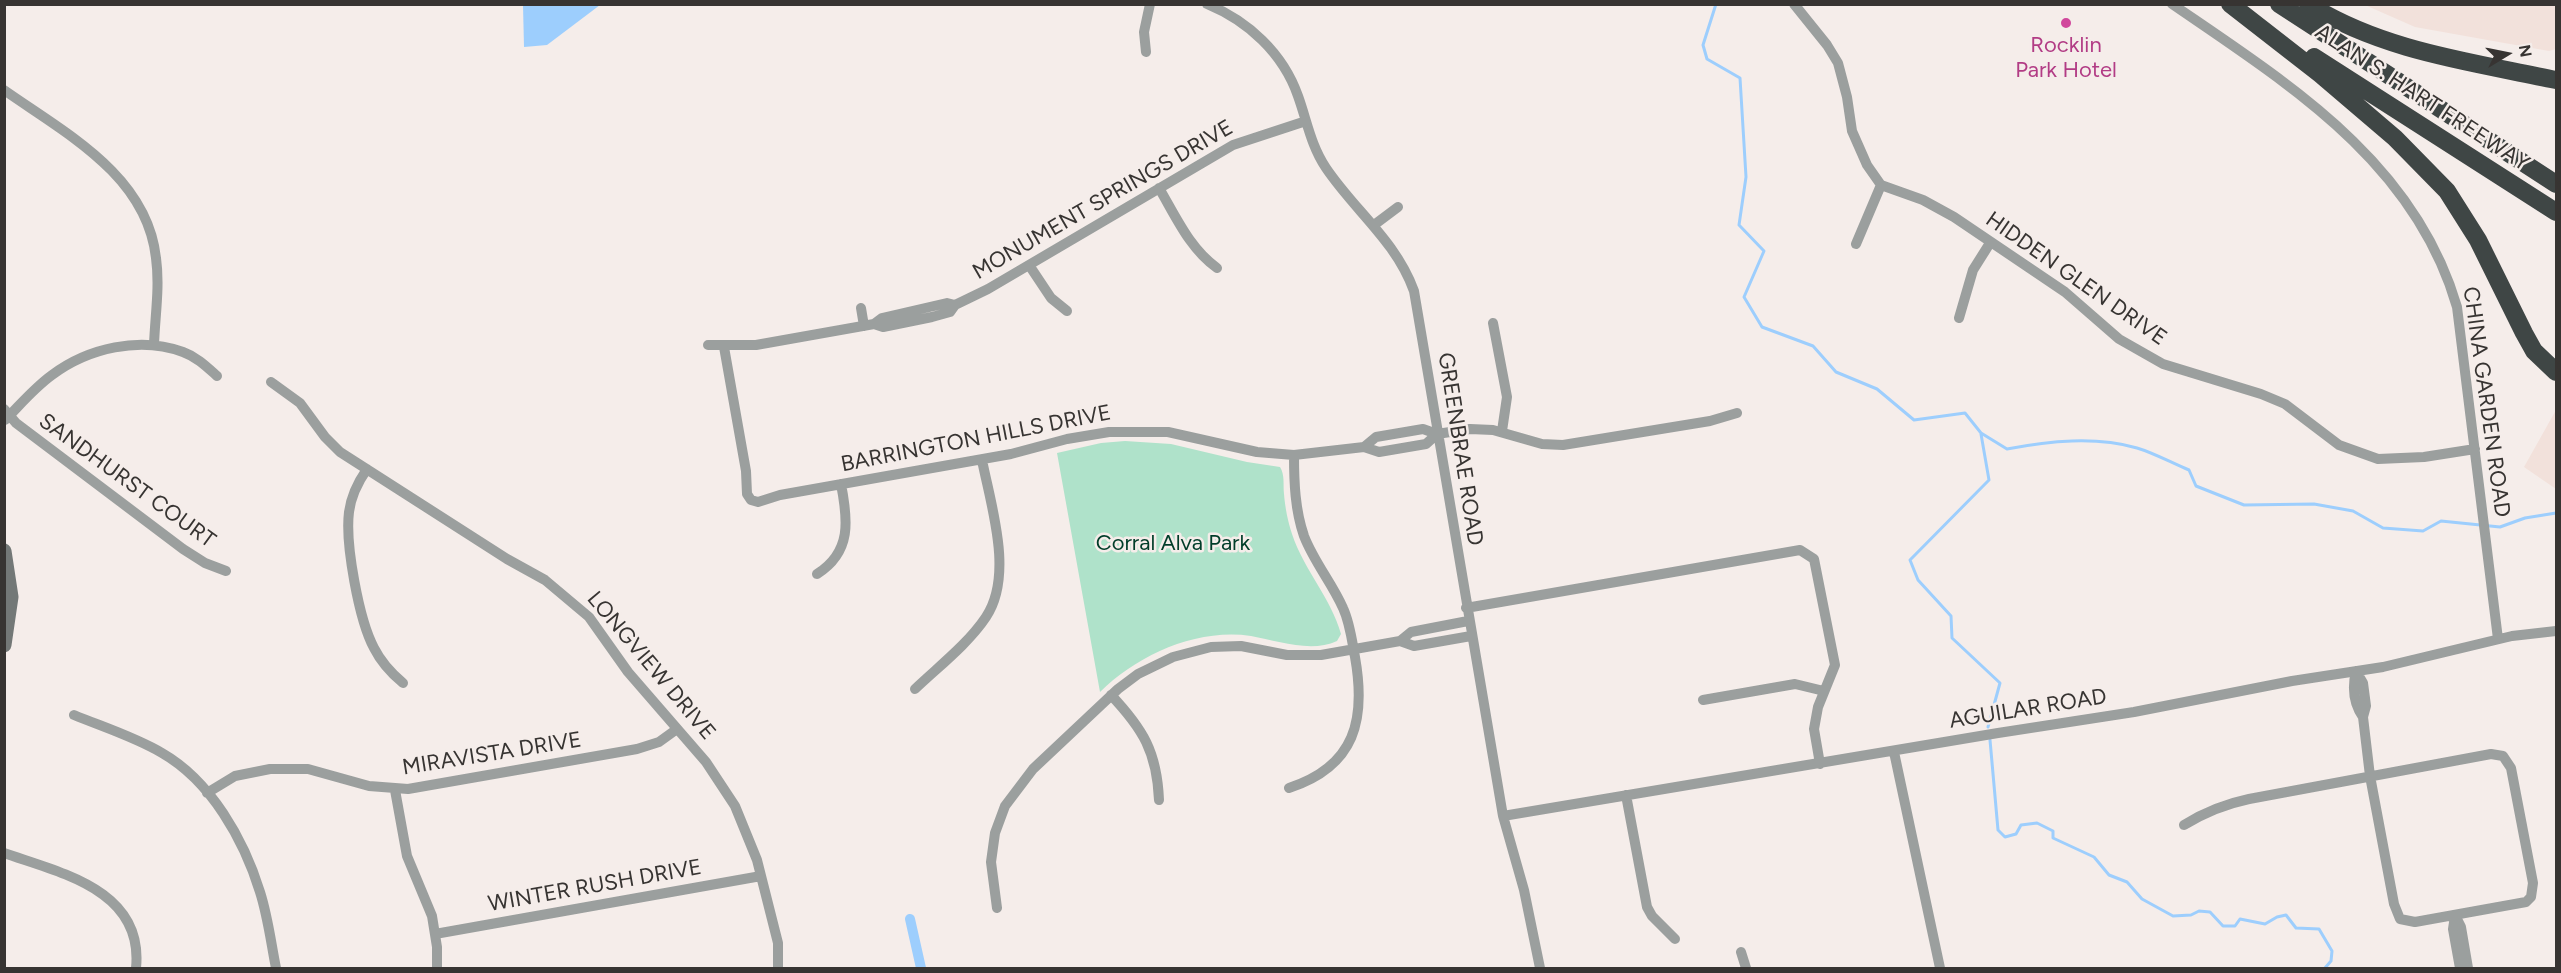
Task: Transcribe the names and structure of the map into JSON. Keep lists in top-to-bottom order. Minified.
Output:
{"streets":{"highway":["ALAN S. HART FREEWAY"],"street":["MONUMENT SPRINGS DRIVE","HIDDEN GLEN DRIVE","CHINA GARDEN ROAD","BARRINGTON HILLS DRIVE","GREENBRAE ROAD","SANDHURST COURT","LONGVIEW DRIVE","AGUILAR ROAD","MIRAVISTA DRIVE","WINTER RUSH DRIVE"]},"crossings":[["MONUMENT SPRINGS DRIVE","BARRINGTON HILLS DRIVE"],["MONUMENT SPRINGS DRIVE","GREENBRAE ROAD"],["HIDDEN GLEN DRIVE","CHINA GARDEN ROAD"],["CHINA GARDEN ROAD","AGUILAR ROAD"],["BARRINGTON HILLS DRIVE","GREENBRAE ROAD"],["GREENBRAE ROAD","AGUILAR ROAD"],["LONGVIEW DRIVE","MIRAVISTA DRIVE"],["LONGVIEW DRIVE","WINTER RUSH DRIVE"]],"parks":["Corral Alva Park"],"places":["Rocklin Park Hotel"],"north":"right"}
